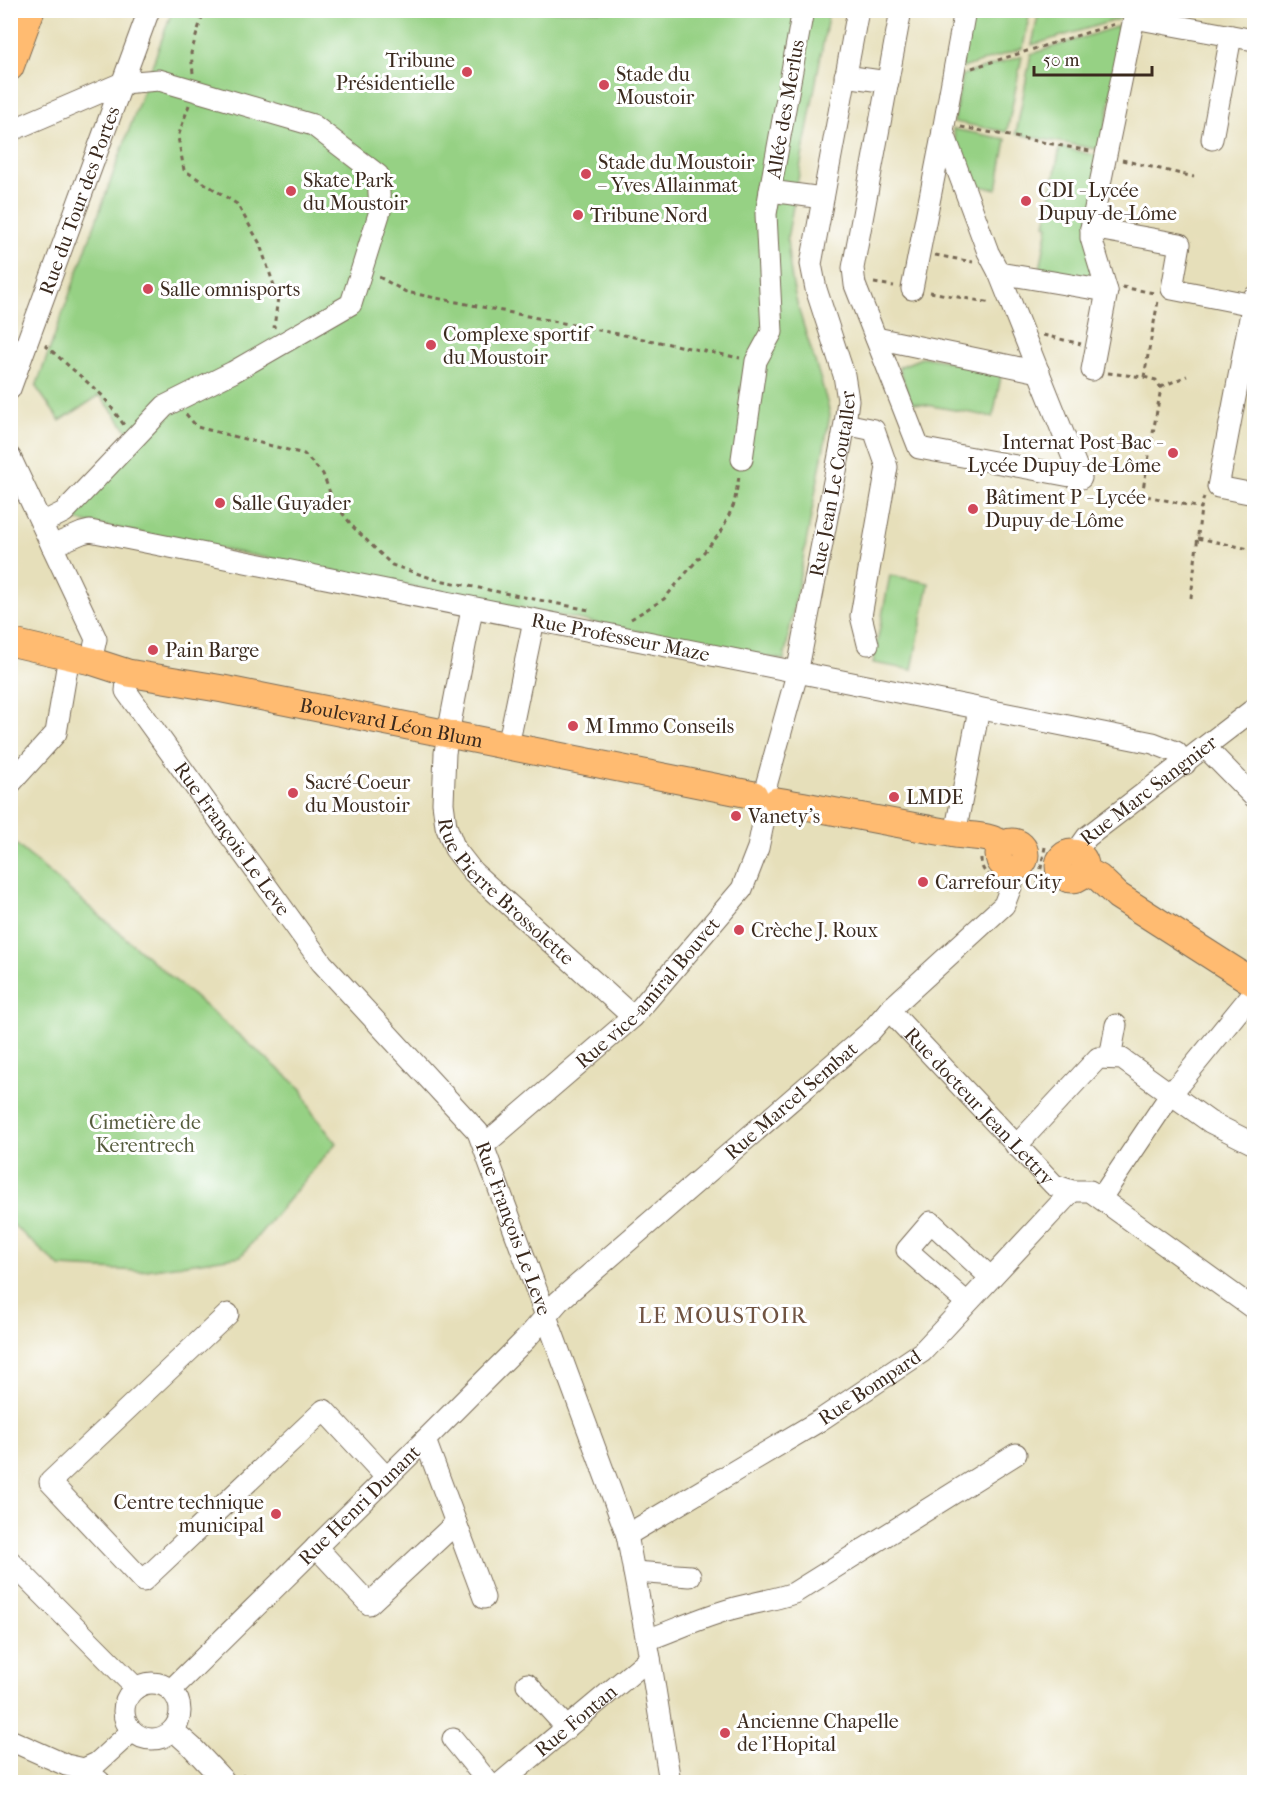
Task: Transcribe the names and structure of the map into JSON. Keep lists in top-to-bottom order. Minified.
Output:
{"streets":{"main road":["Boulevard Léon Blum"],"street":["Allée des Merlus","Rue du Tour des Portes","Rue Jean Le Coutaller","Rue Professeur Maze","Rue Marc Sangnier","Rue François Le Leve","Rue Pierre Brossolette","Rue vice-amiral Bouvet","Rue Marcel Sembat","Rue docteur Jean Lettry","Rue Bompard","Rue Henri Dunant","Rue Fontan"]},"crossings":[["Allée des Merlus","Rue Jean Le Coutaller"],["Rue Jean Le Coutaller","Rue Professeur Maze"],["Rue Jean Le Coutaller","Boulevard Léon Blum"],["Rue Jean Le Coutaller","Rue vice-amiral Bouvet"],["Rue Professeur Maze","Rue Marc Sangnier"],["Rue Professeur Maze","Rue Pierre Brossolette"],["Boulevard Léon Blum","Rue Marc Sangnier"],["Boulevard Léon Blum","Rue François Le Leve"],["Boulevard Léon Blum","Rue Pierre Brossolette"],["Boulevard Léon Blum","Rue vice-amiral Bouvet"],["Boulevard Léon Blum","Rue Marcel Sembat"],["Rue Marc Sangnier","Rue Marcel Sembat"],["Rue François Le Leve","Rue vice-amiral Bouvet"],["Rue François Le Leve","Rue Marcel Sembat"],["Rue François Le Leve","Rue Bompard"],["Rue François Le Leve","Rue Henri Dunant"],["Rue François Le Leve","Rue Fontan"],["Rue Pierre Brossolette","Rue vice-amiral Bouvet"],["Rue Marcel Sembat","Rue docteur Jean Lettry"],["Rue Marcel Sembat","Rue Henri Dunant"],["Rue docteur Jean Lettry","Rue Bompard"]],"districts":["LE MOUSTOIR"],"parks":["Cimetière de Kerentrech"],"places":["Tribune Présidentielle","Stade du Moustoir","Stade du Moustoir – Yves Allainmat","Skate Park du Moustoir","CDI - Lycée Dupuy-de-Lôme","Tribune Nord","Salle omnisports","Complexe sportif du Moustoir","Internat Post-Bac - Lycée Dupuy-de-Lôme","Salle Guyader","Bâtiment P - Lycée Dupuy-de-Lôme","Pain Barge","M Immo Conseils","Sacré-Coeur du Moustoir","LMDE","Vanety's","Carrefour City","Crèche J. Roux","Centre technique municipal","Ancienne Chapelle de l'Hopital"],"scale_bar":"50 m"}
